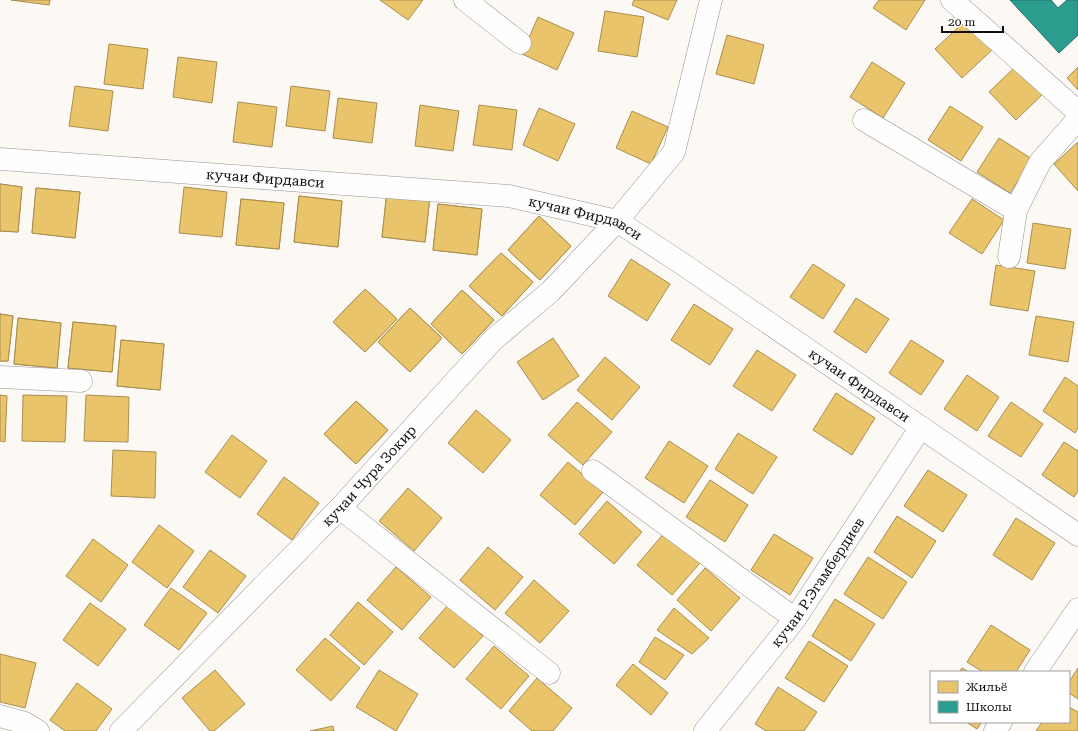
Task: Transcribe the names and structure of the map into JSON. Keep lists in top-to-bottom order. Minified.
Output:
{"streets":{"street":["кучаи Фирдавси","кучаи Чура Зокир","кучаи Р.Эгамбердиев"]},"crossings":[["кучаи Фирдавси","кучаи Чура Зокир"],["кучаи Фирдавси","кучаи Р.Эгамбердиев"]],"legend":["Жильё","Школы"],"scale_bar":"20 m"}
